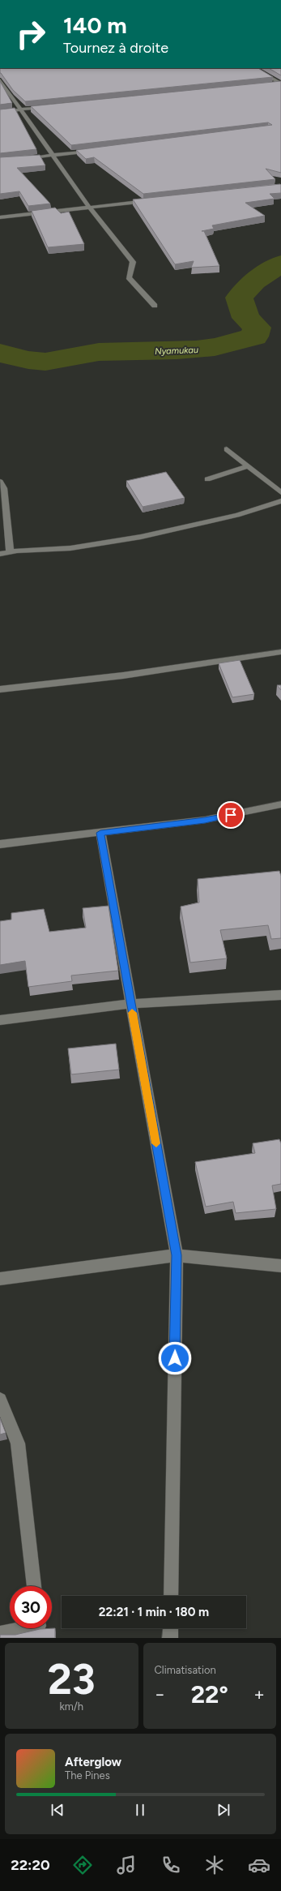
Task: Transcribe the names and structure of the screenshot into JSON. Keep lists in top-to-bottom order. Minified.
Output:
{"water":["Nyamukau"],"page":{"turn":["140 m","Tournez à droite"],"limit":"30","trip":"22:21 · 1 min · 180 m","tile":[["23","km/h"],"Climatisation"],"heat":["−","22°","+"],"song":["Afterglow","The Pines"],"tabs":"22:20"}}
